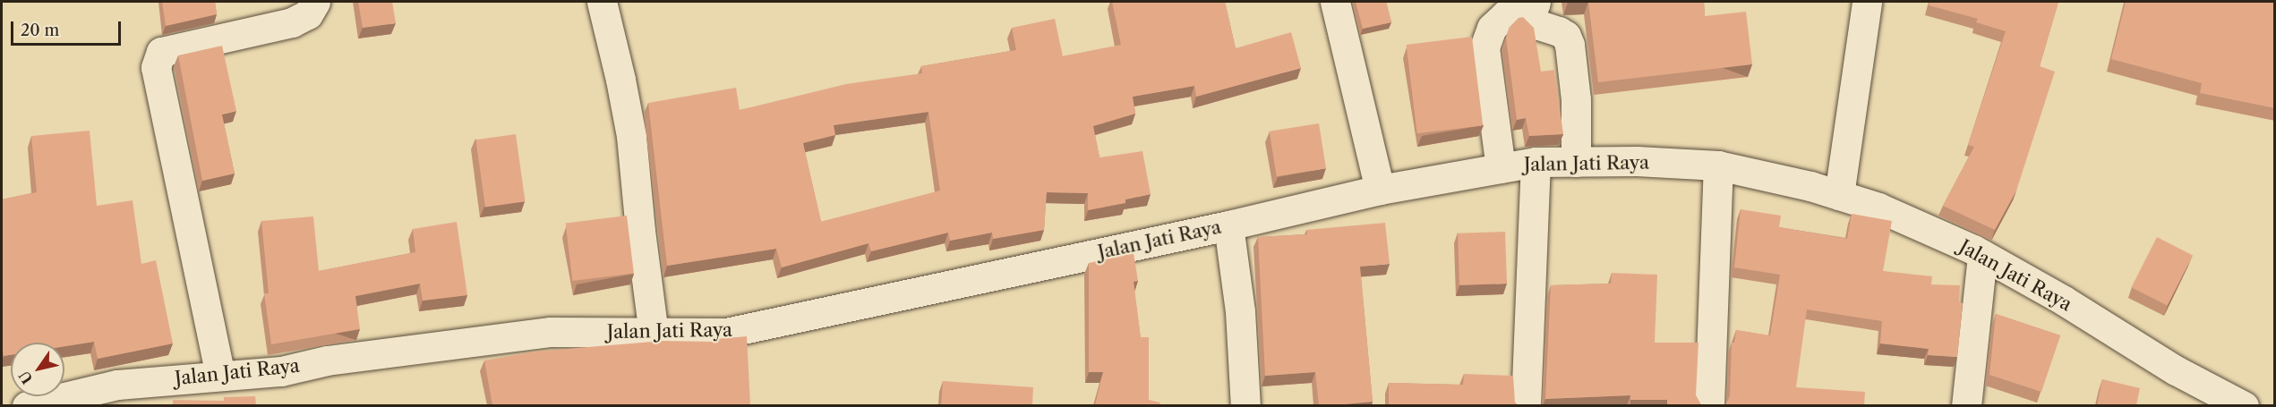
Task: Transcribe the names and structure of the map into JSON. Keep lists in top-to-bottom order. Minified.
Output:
{"streets":{"street":["Jalan Jati Raya"]},"scale_bar":"20 m","north":"bottom left"}
